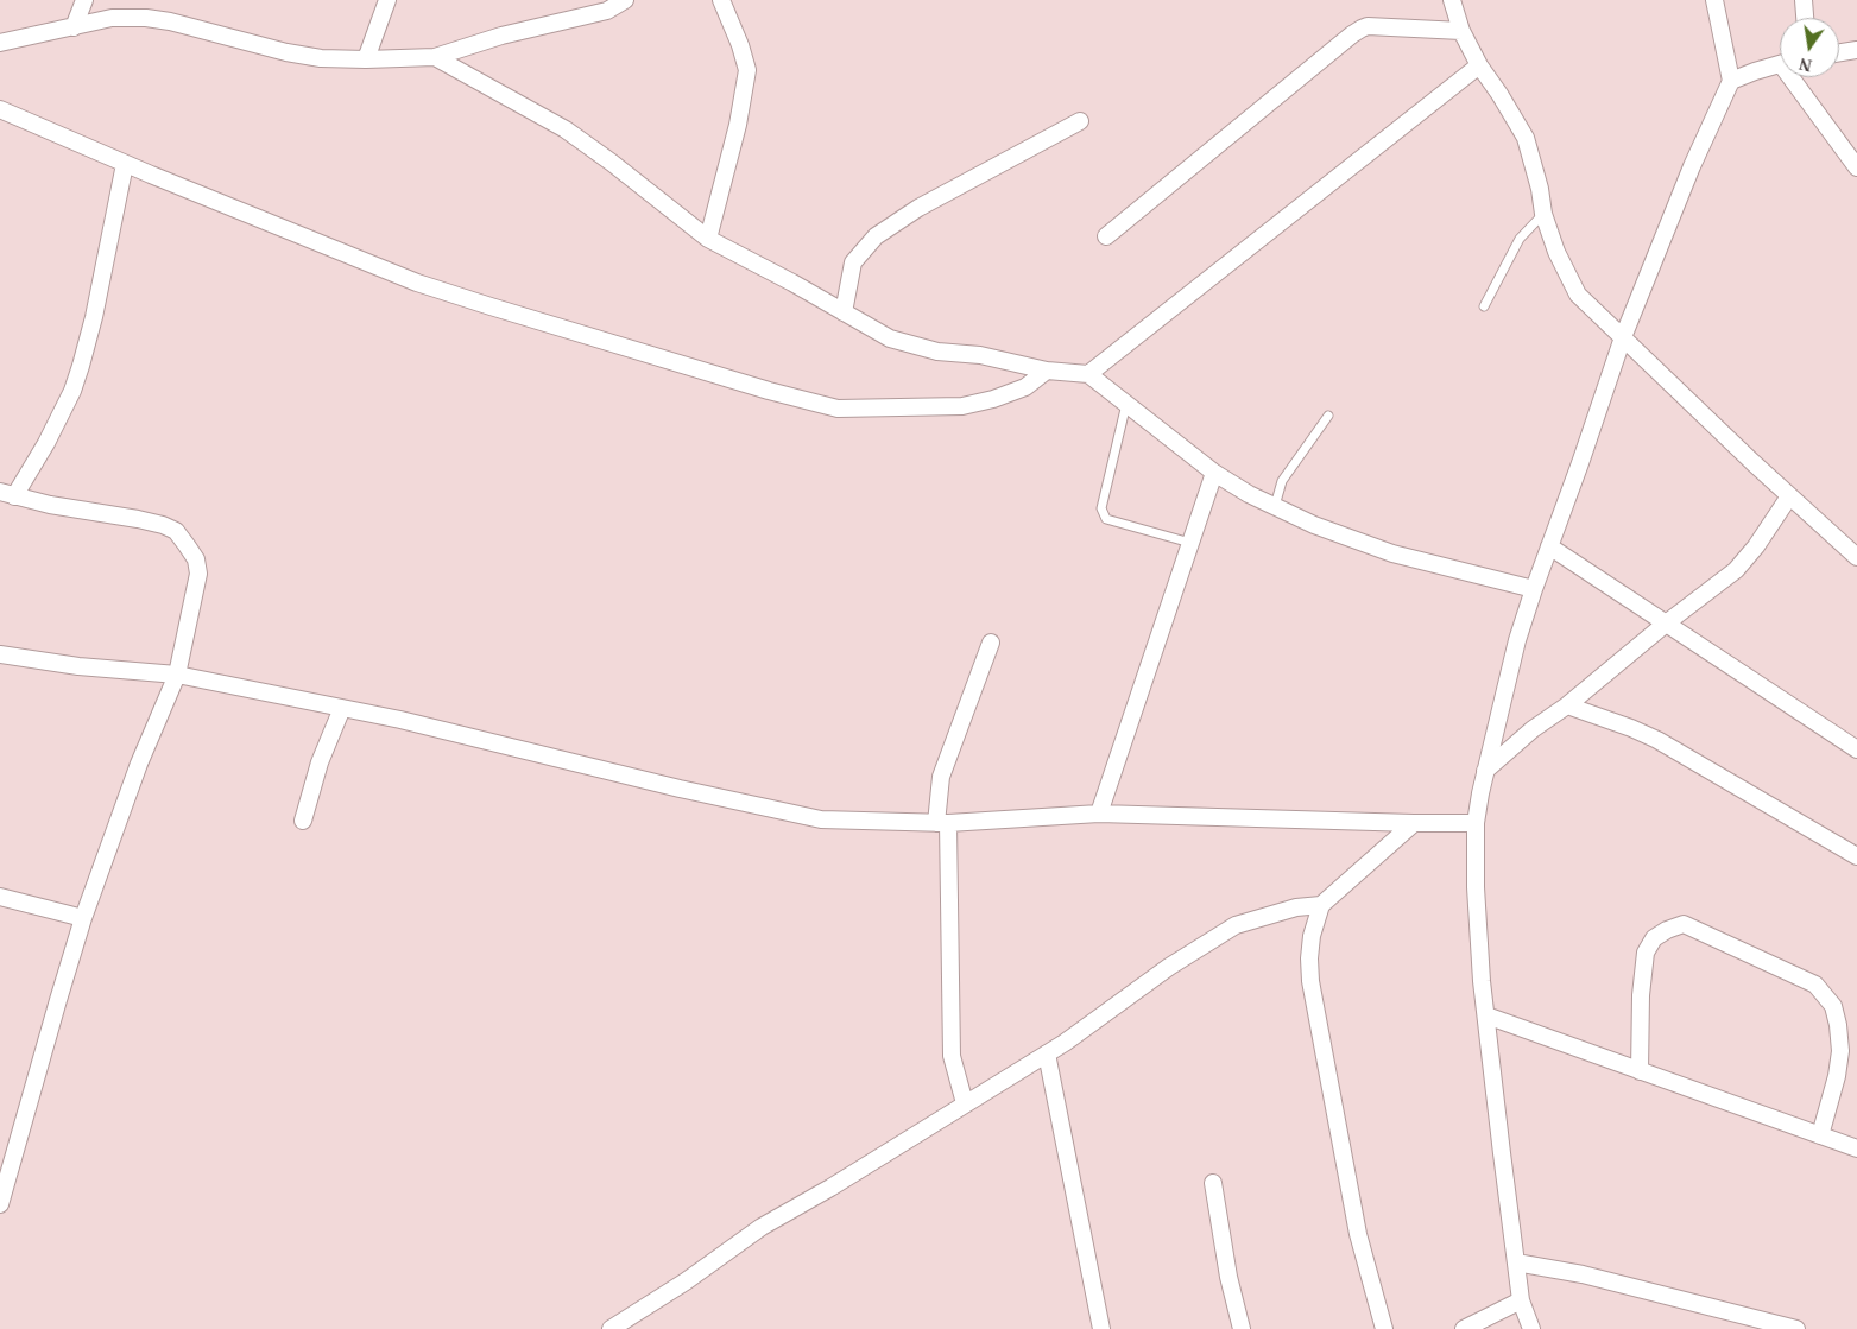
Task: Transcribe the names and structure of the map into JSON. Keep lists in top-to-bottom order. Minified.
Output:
{"north":"bottom"}
